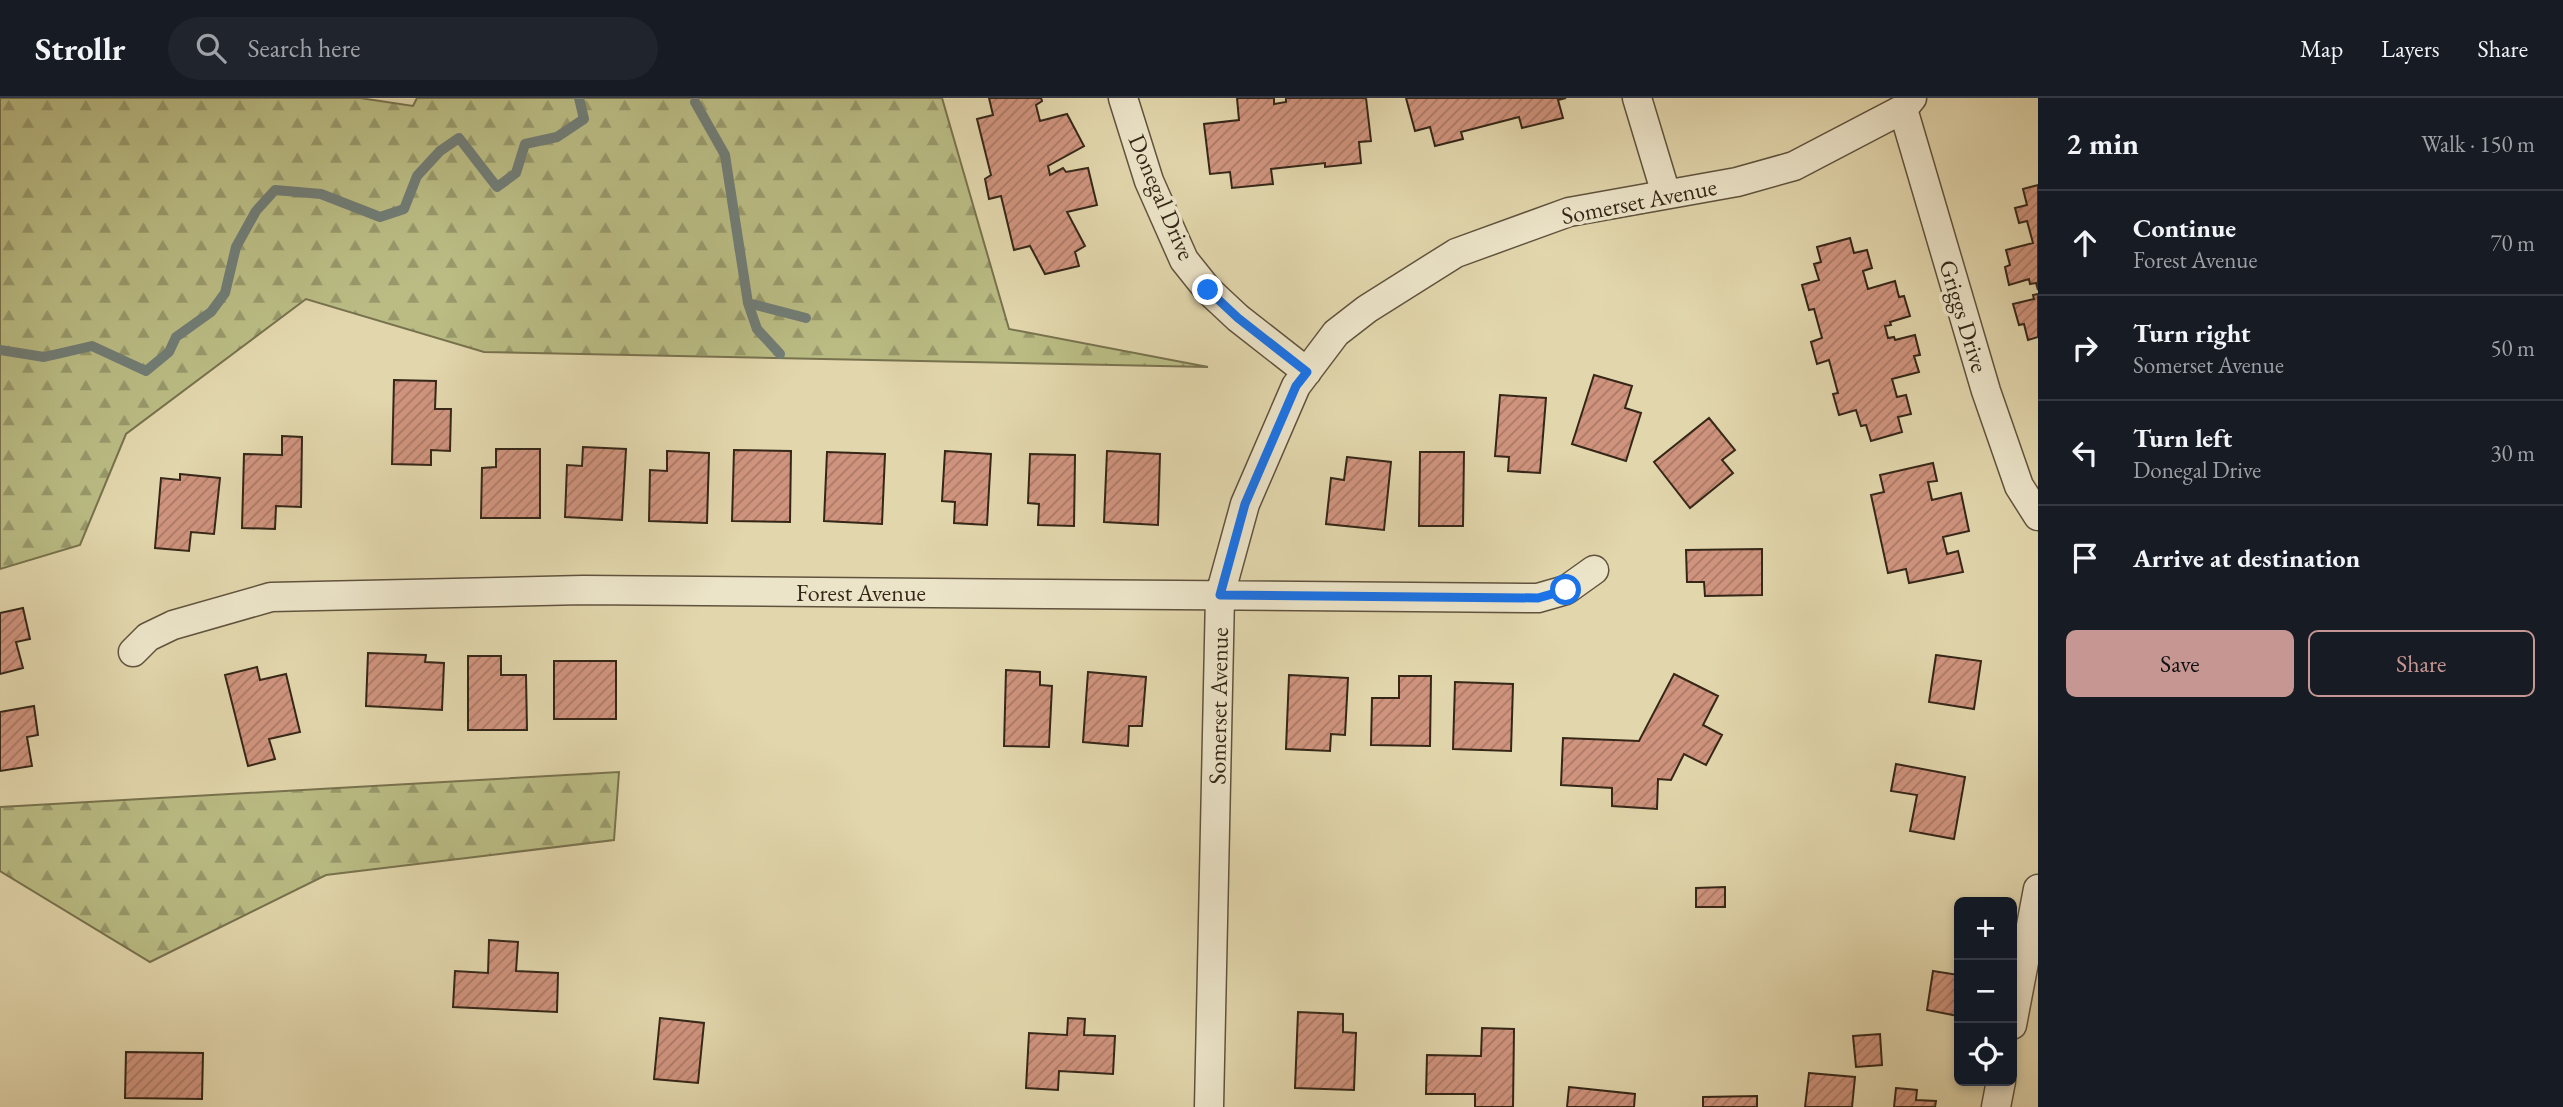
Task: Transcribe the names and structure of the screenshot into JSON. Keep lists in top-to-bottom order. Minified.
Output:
{"streets":{"street":["Donegal Drive","Somerset Avenue","Griggs Drive","Forest Avenue"]},"crossings":[["Donegal Drive","Somerset Avenue"],["Somerset Avenue","Griggs Drive"],["Somerset Avenue","Forest Avenue"]],"page":{"header":"Strollr","search":"Search here","nav":["Map","Layers","Share"],"heading":["2 min","Walk · 150 m"],"list":[["Continue","Forest Avenue","70 m"],["Turn right","Somerset Avenue","50 m"],["Turn left","Donegal Drive","30 m"],"Arrive at destination"],"buttons":["Save","Share"],"map_buttons":["+","−"]}}
